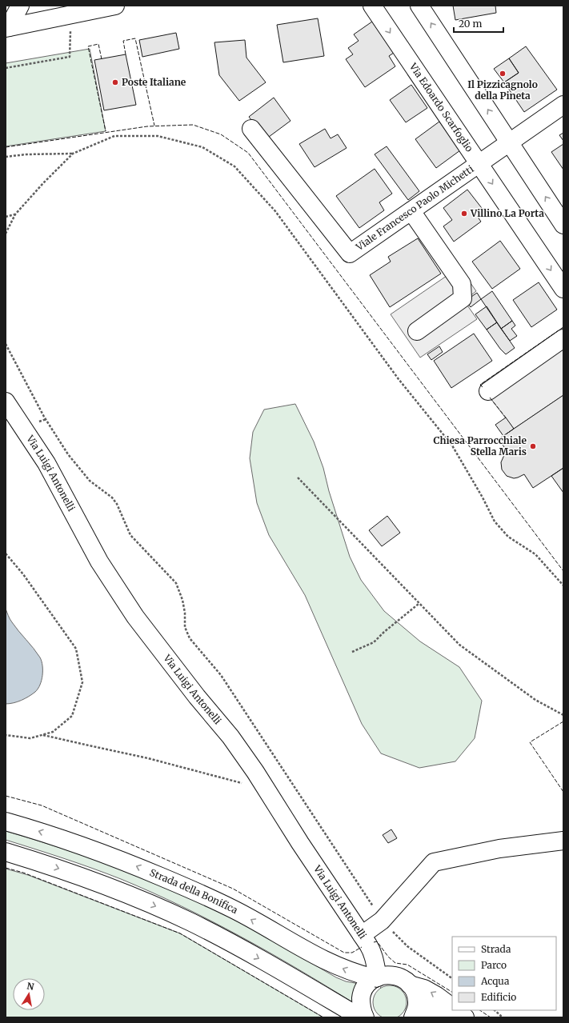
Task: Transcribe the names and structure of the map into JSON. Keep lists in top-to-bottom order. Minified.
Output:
{"streets":{"street":["Via Edoardo Scarfoglio","Viale Francesco Paolo Michetti","Via Luigi Antonelli","Strada della Bonifica"]},"crossings":[["Via Edoardo Scarfoglio","Viale Francesco Paolo Michetti"],["Via Luigi Antonelli","Strada della Bonifica"]],"places":["Il Pizzicagnolo della Pineta","Poste Italiane","Villino La Porta","Chiesa Parrocchiale Stella Maris"],"legend":["Strada","Parco","Acqua","Edificio"],"scale_bar":"20 m","north":"top"}
